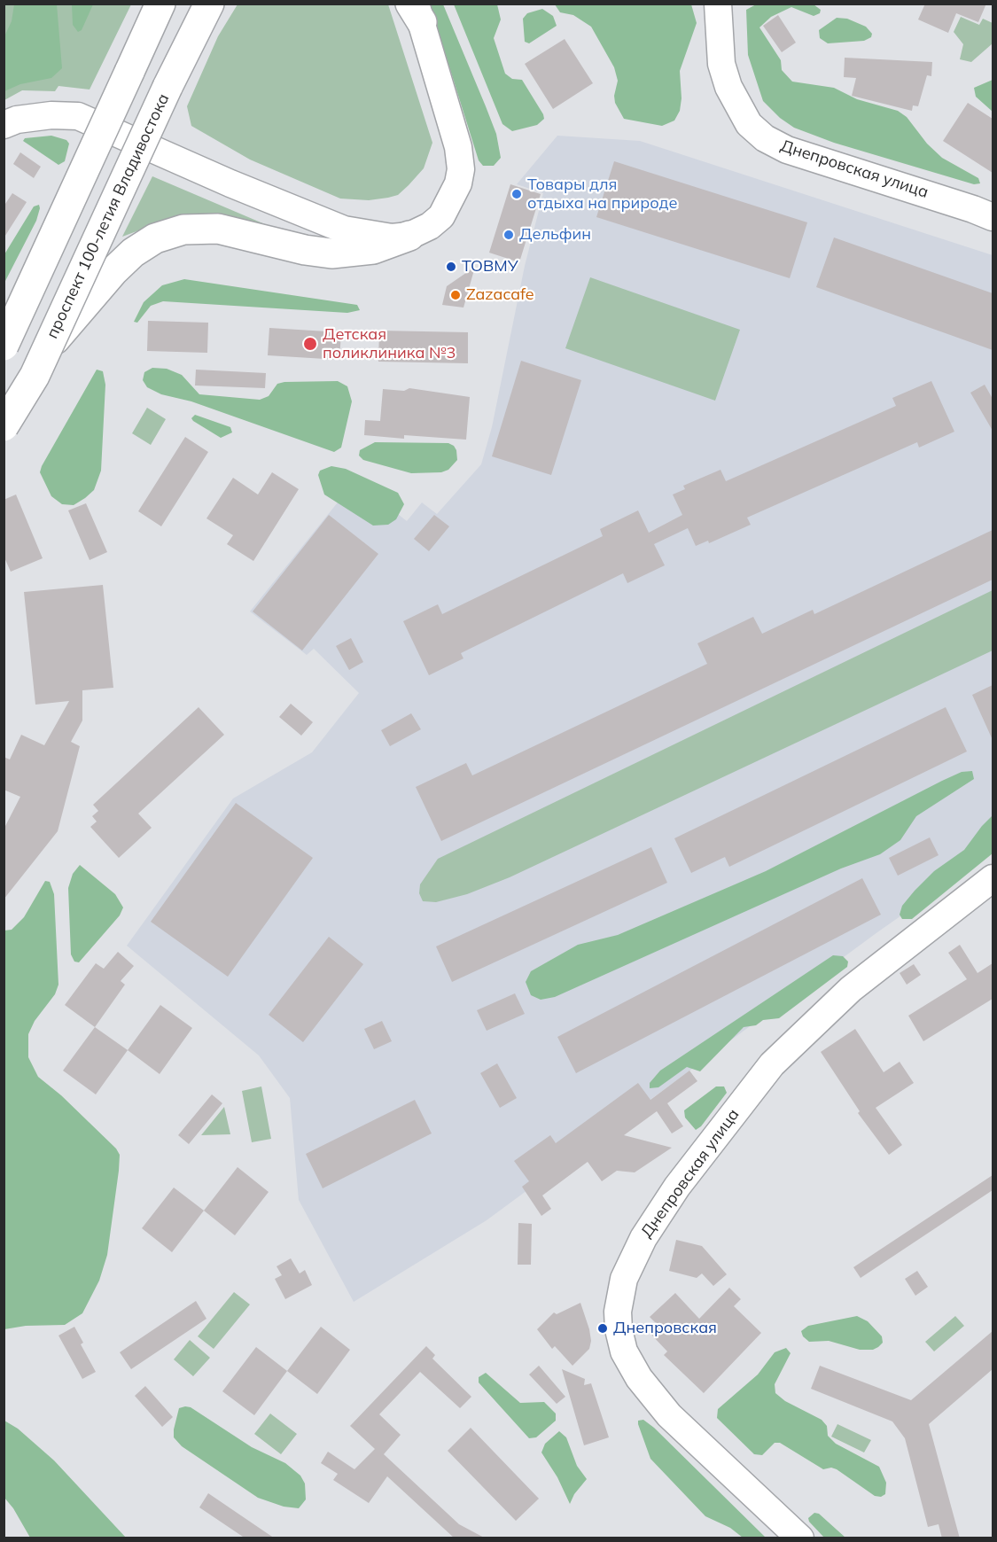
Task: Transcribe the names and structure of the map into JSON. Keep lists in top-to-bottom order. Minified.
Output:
{"streets":{"highway":["проспект 100-летия Владивостока"],"main road":["Днепровская улица"]},"places":["Товары для отдыха на природе","Дельфин","ТОВМУ","Zazacafe","Детская поликлиника №3","Днепровская"]}
